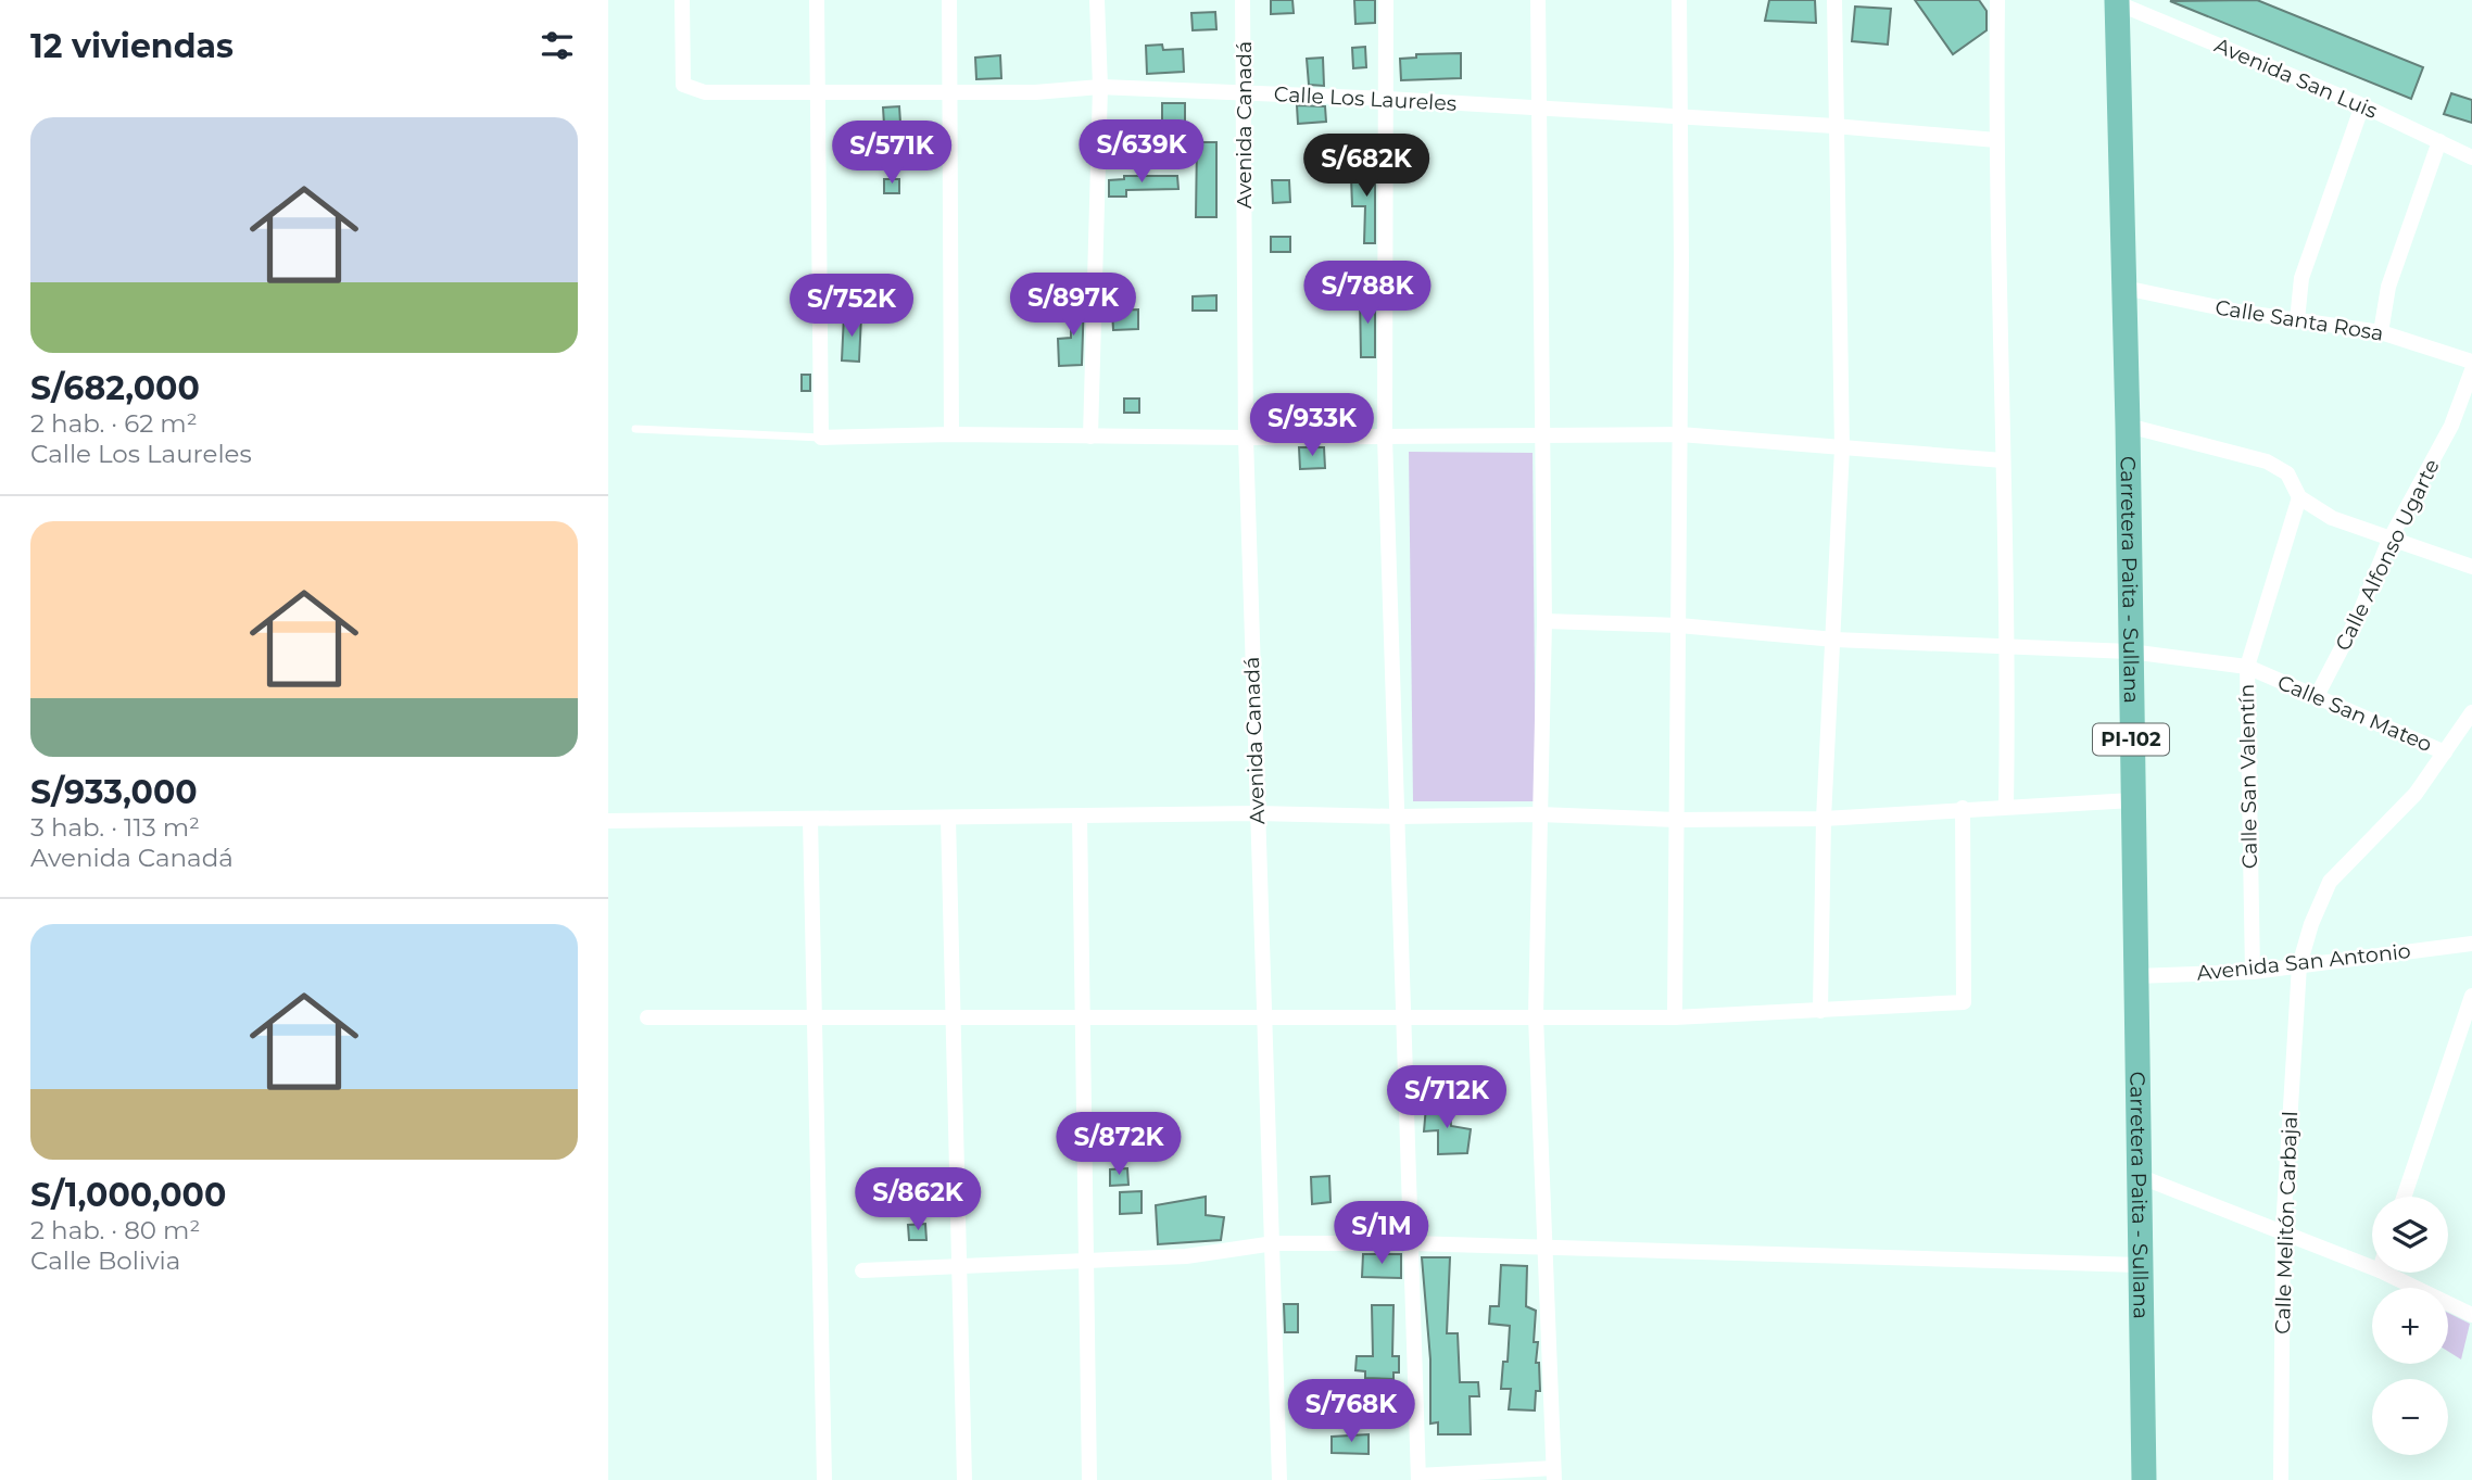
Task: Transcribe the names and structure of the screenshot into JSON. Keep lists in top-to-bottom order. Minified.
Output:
{"streets":{"main road":["Carretera Paita - Sullana","PI-102"],"street":["Avenida San Luis","Calle Los Laureles","Avenida Canadá","Calle Santa Rosa","Calle Alfonso Ugarte","Calle San Mateo","Calle San Valentín","Avenida San Antonio","Calle Melitón Carbajal"]},"crossings":[["Avenida San Luis","Carretera Paita - Sullana"],["Calle Los Laureles","Avenida Canadá"],["Calle Santa Rosa","Carretera Paita - Sullana"],["Calle Alfonso Ugarte","Calle San Mateo"],["Carretera Paita - Sullana","Calle San Mateo"],["Carretera Paita - Sullana","Avenida San Antonio"],["Calle San Mateo","Calle San Valentín"],["Calle San Mateo","Calle Melitón Carbajal"],["Calle San Valentín","Avenida San Antonio"],["Avenida San Antonio","Calle Melitón Carbajal"]],"page":{"heading":"12 viviendas","list":[{"name":"S/682,000","note":"2 hab. · 62 m² · Calle Los Laureles"},{"name":"S/933,000","note":"3 hab. · 113 m² · Avenida Canadá"},{"name":"S/1,000,000","note":"2 hab. · 80 m² · Calle Bolivia"}],"price":["S/639K","S/571K","S/682K","S/788K","S/897K","S/752K","S/933K","S/712K","S/872K","S/862K","S/1M","S/768K"],"map_buttons":["+","−"]}}
